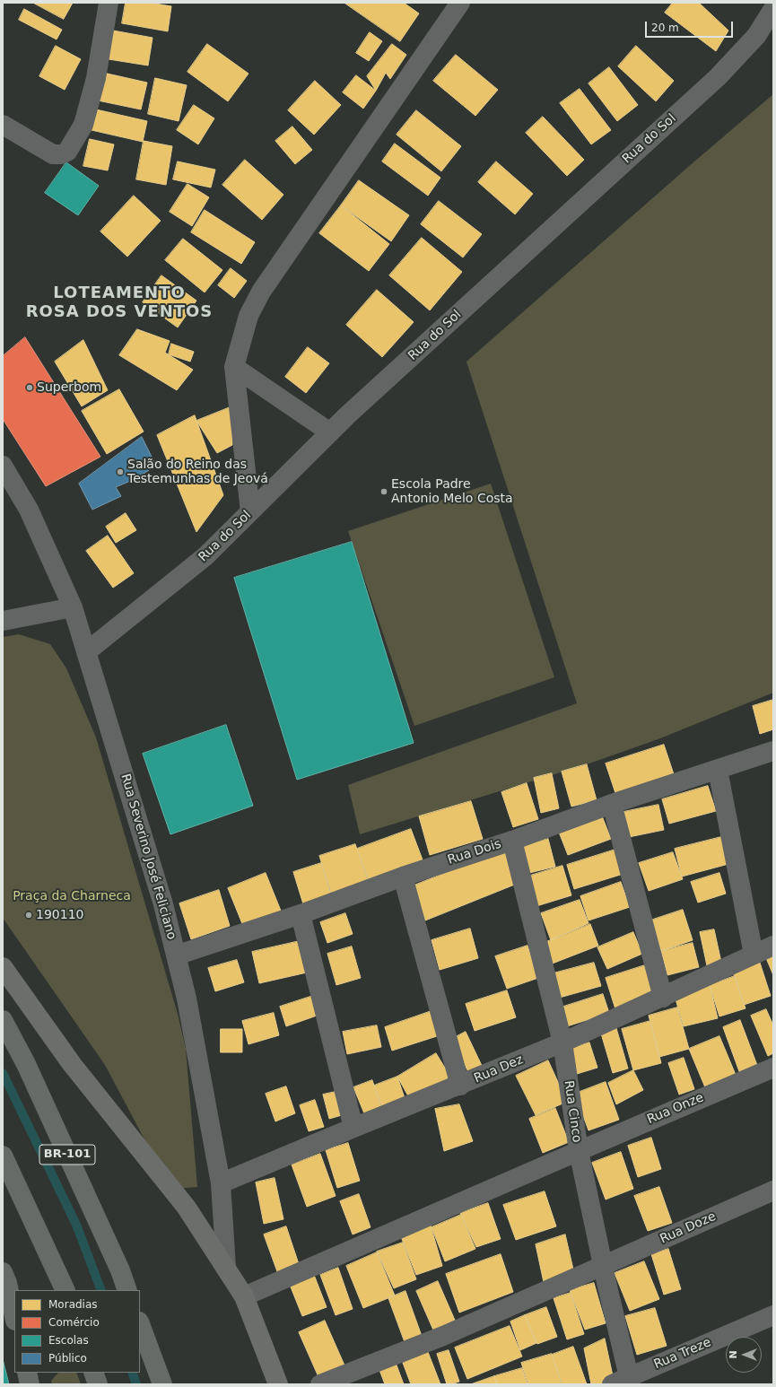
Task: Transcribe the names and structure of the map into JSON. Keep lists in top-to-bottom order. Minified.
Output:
{"streets":{"highway":["BR-101"],"street":["Rua do Sol","Rua Dois","Rua Severino José Feliciano","Rua Dez","Rua Onze","Rua Cinco","Rua Doze","Rua Treze"]},"crossings":[["Rua do Sol","Rua Severino José Feliciano"],["Rua Dois","Rua Severino José Feliciano"],["Rua Dois","Rua Cinco"],["Rua Severino José Feliciano","Rua Dez"],["Rua Dez","Rua Cinco"],["Rua Onze","Rua Cinco"],["Rua Cinco","Rua Doze"],["Rua Cinco","Rua Treze"]],"districts":["LOTEAMENTO ROSA DOS VENTOS"],"parks":["Praça da Charneca"],"places":["Superbom","Salão do Reino das Testemunhas de Jeová","Escola Padre Antonio Melo Costa","190110"],"legend":["Moradias","Comércio","Escolas","Público"],"scale_bar":"20 m","north":"left"}
